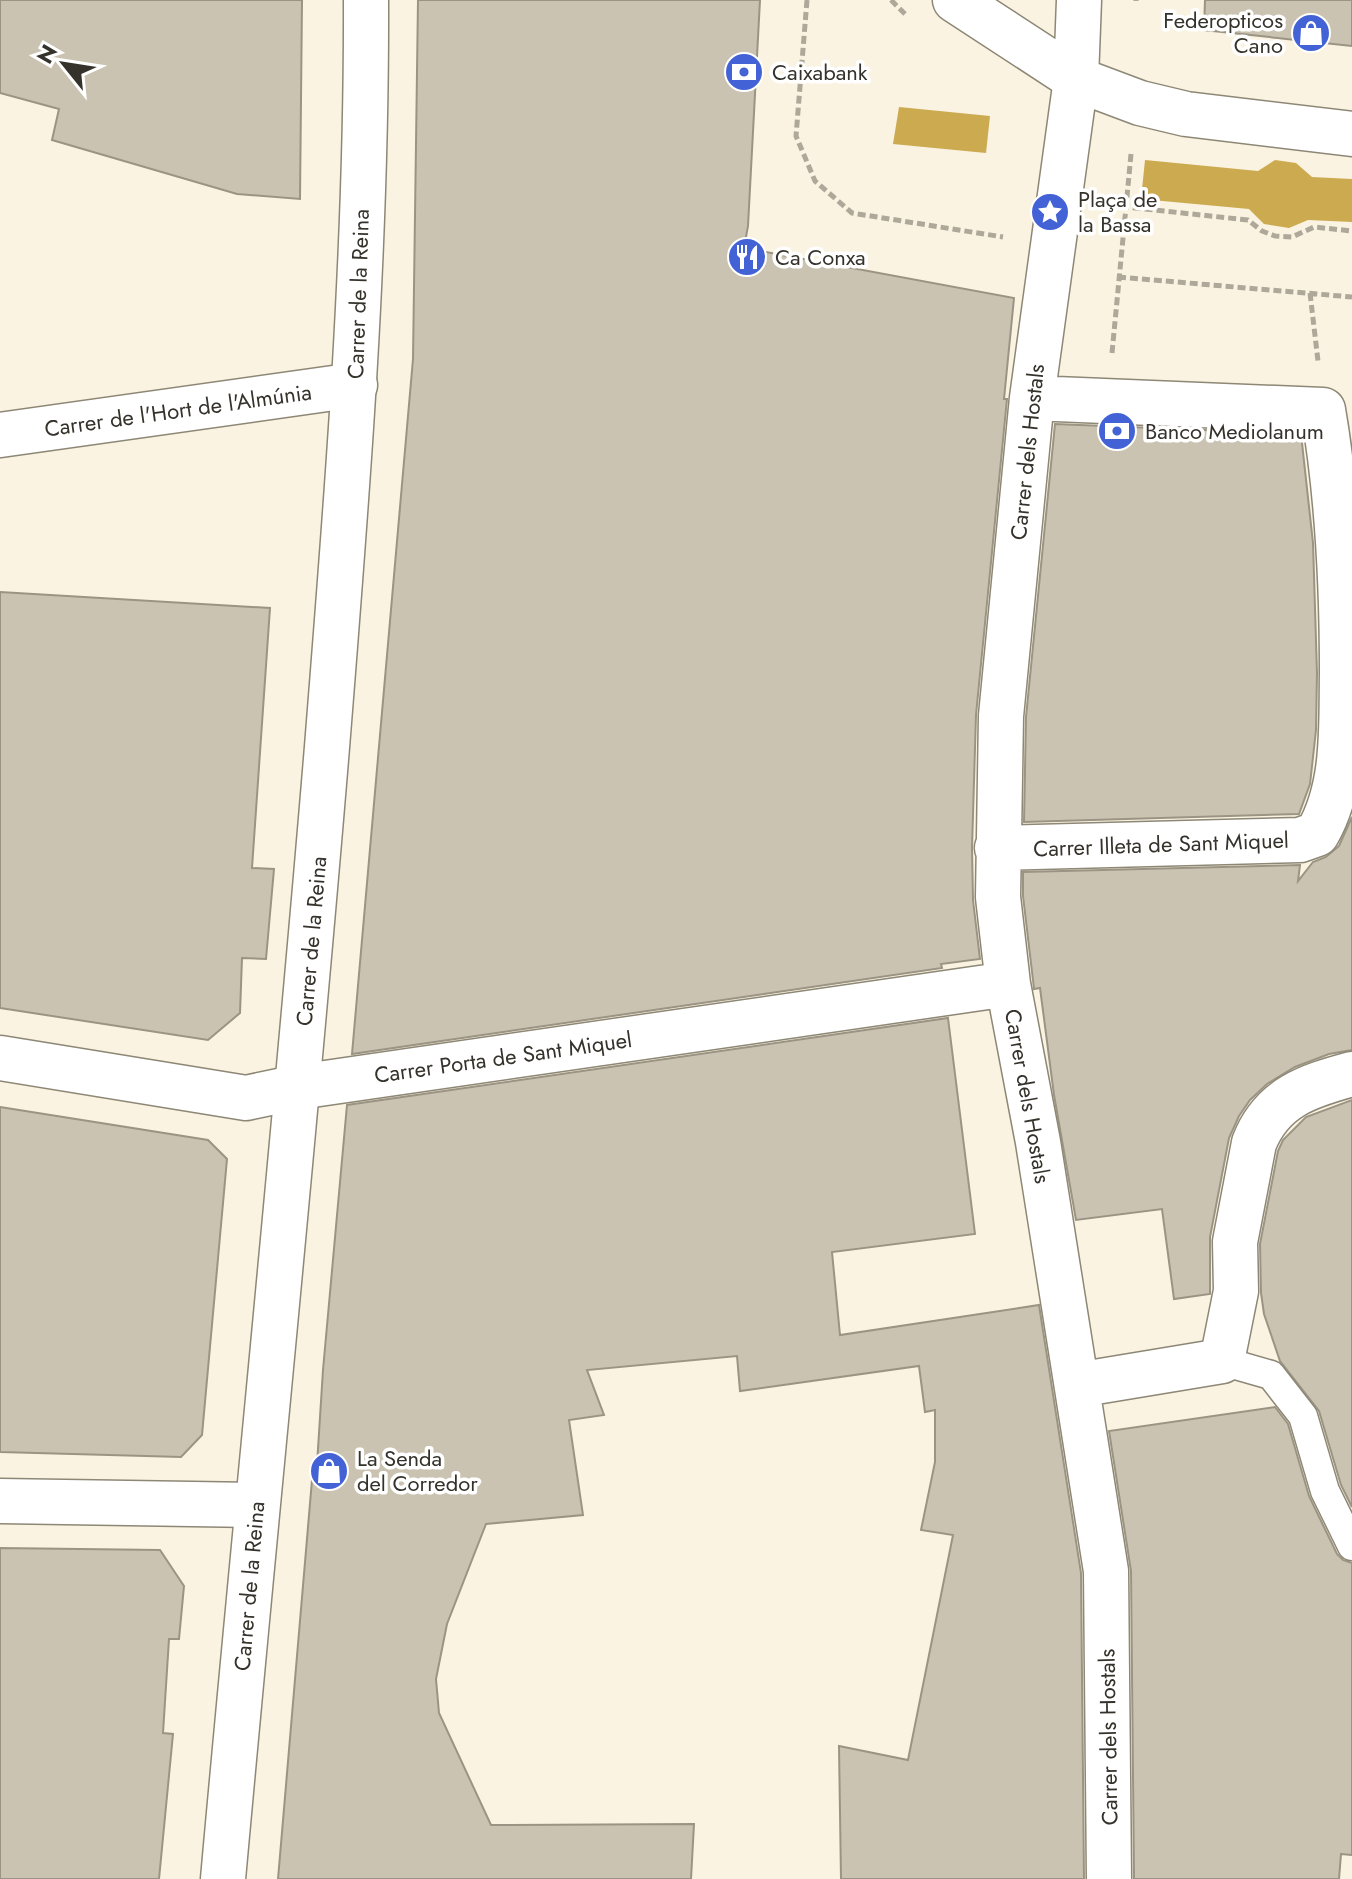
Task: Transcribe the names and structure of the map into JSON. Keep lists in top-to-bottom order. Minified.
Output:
{"streets":{"street":["Carrer de la Reina","Carrer de l'Hort de l'Almúnia","Carrer dels Hostals","Carrer Illeta de Sant Miquel","Carrer Porta de Sant Miquel"]},"crossings":[["Carrer de la Reina","Carrer de l'Hort de l'Almúnia"],["Carrer de la Reina","Carrer Porta de Sant Miquel"],["Carrer dels Hostals","Carrer Illeta de Sant Miquel"],["Carrer dels Hostals","Carrer Porta de Sant Miquel"]],"places":{"shop":["Federopticos Cano","La Senda del Corredor"],"bank":["Caixabank","Banco Mediolanum"],"place":["Plaça de la Bassa"],"restaurant":["Ca Conxa"]},"north":"top left"}
